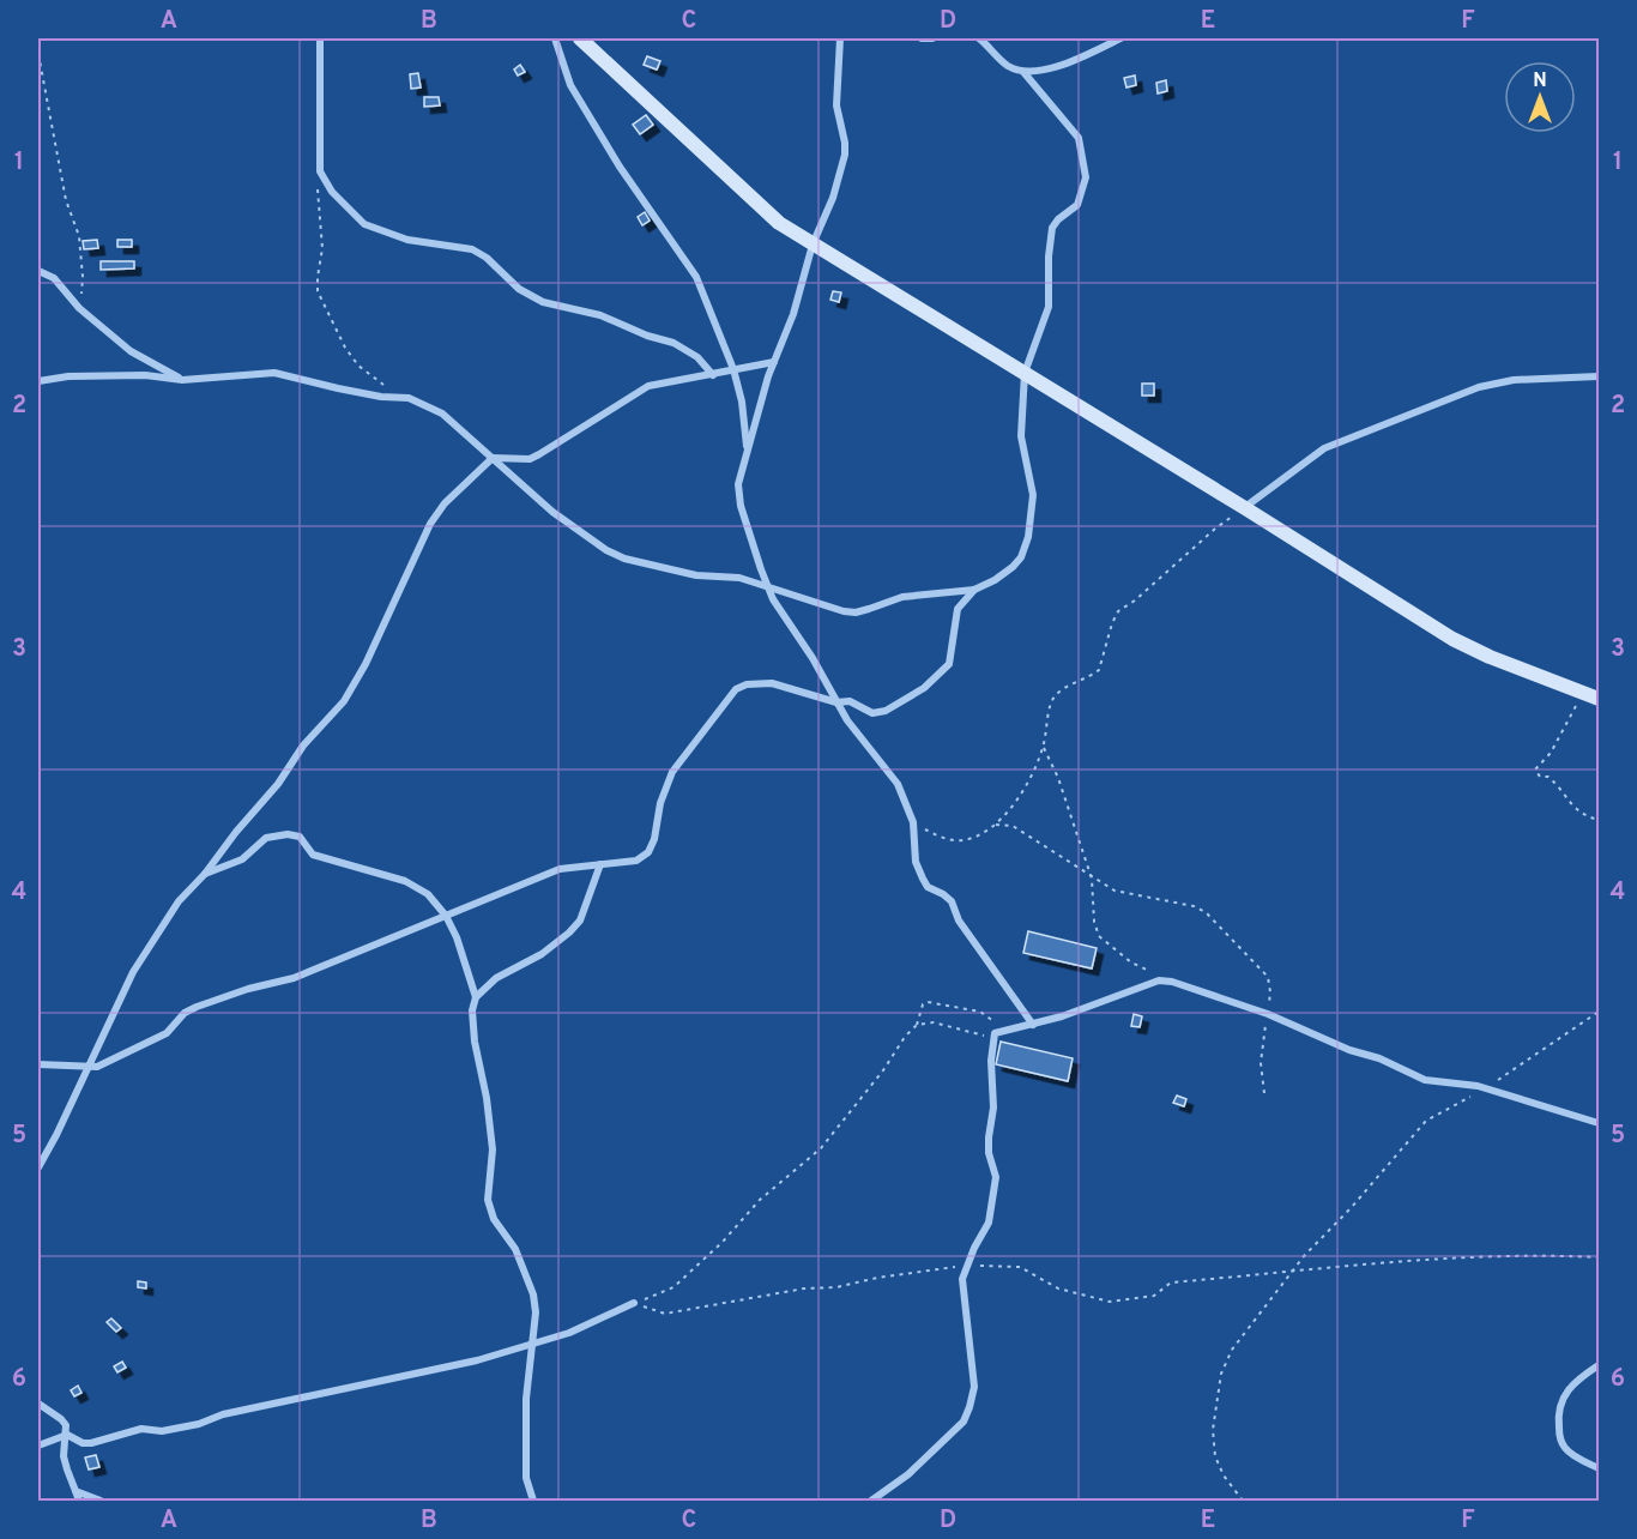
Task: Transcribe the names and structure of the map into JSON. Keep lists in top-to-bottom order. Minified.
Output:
{"north":"top","grid":{"columns":["A","B","C","D","E","F"],"rows":["1","2","3","4","5","6"]}}
